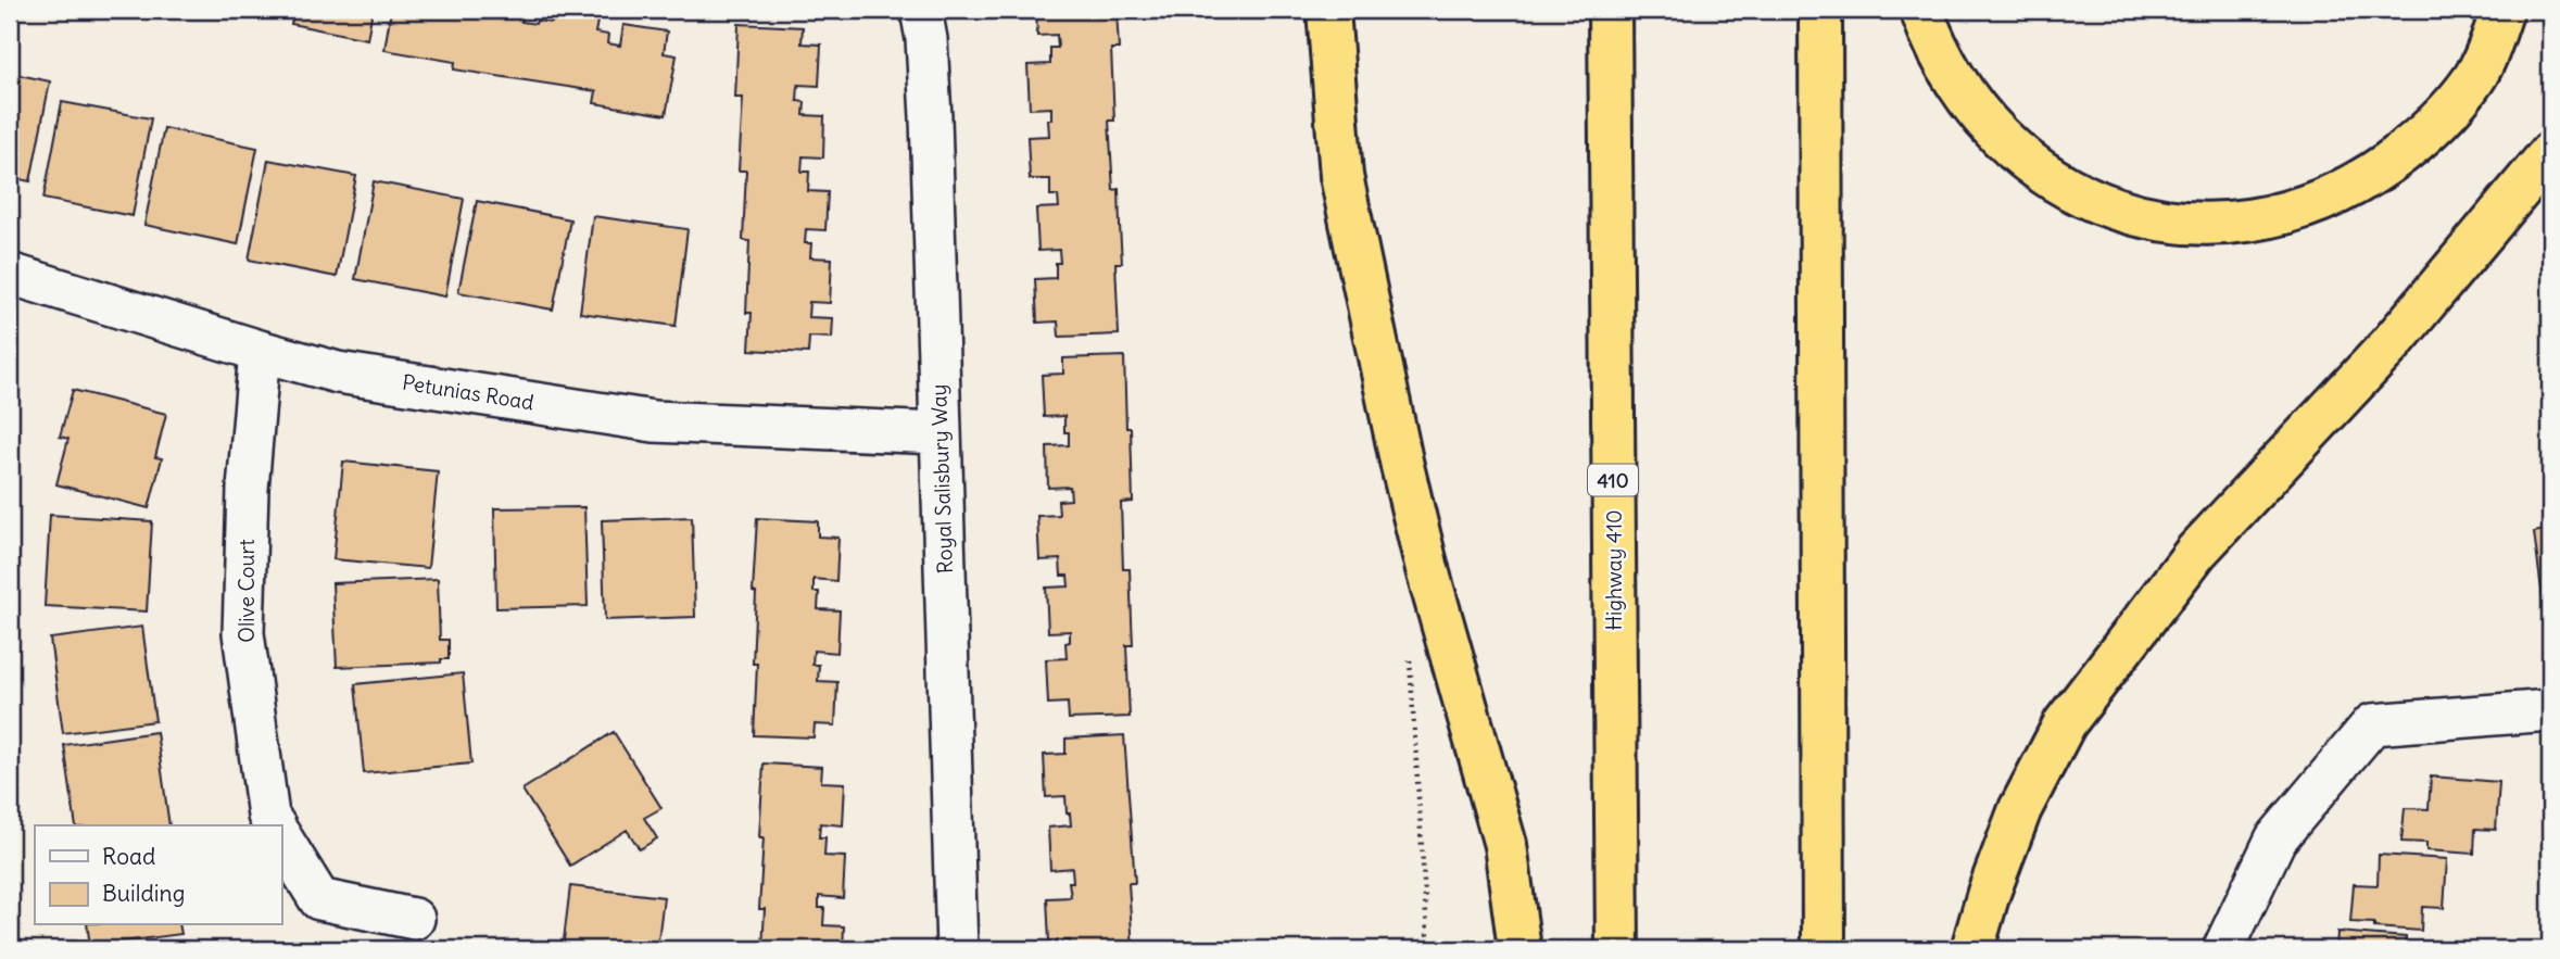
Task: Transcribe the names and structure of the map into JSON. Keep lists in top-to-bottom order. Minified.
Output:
{"streets":{"highway":["410","Highway 410"],"street":["Petunias Road","Royal Salisbury Way","Olive Court"]},"crossings":[["Petunias Road","Royal Salisbury Way"],["Petunias Road","Olive Court"]],"legend":["Road","Building"]}
